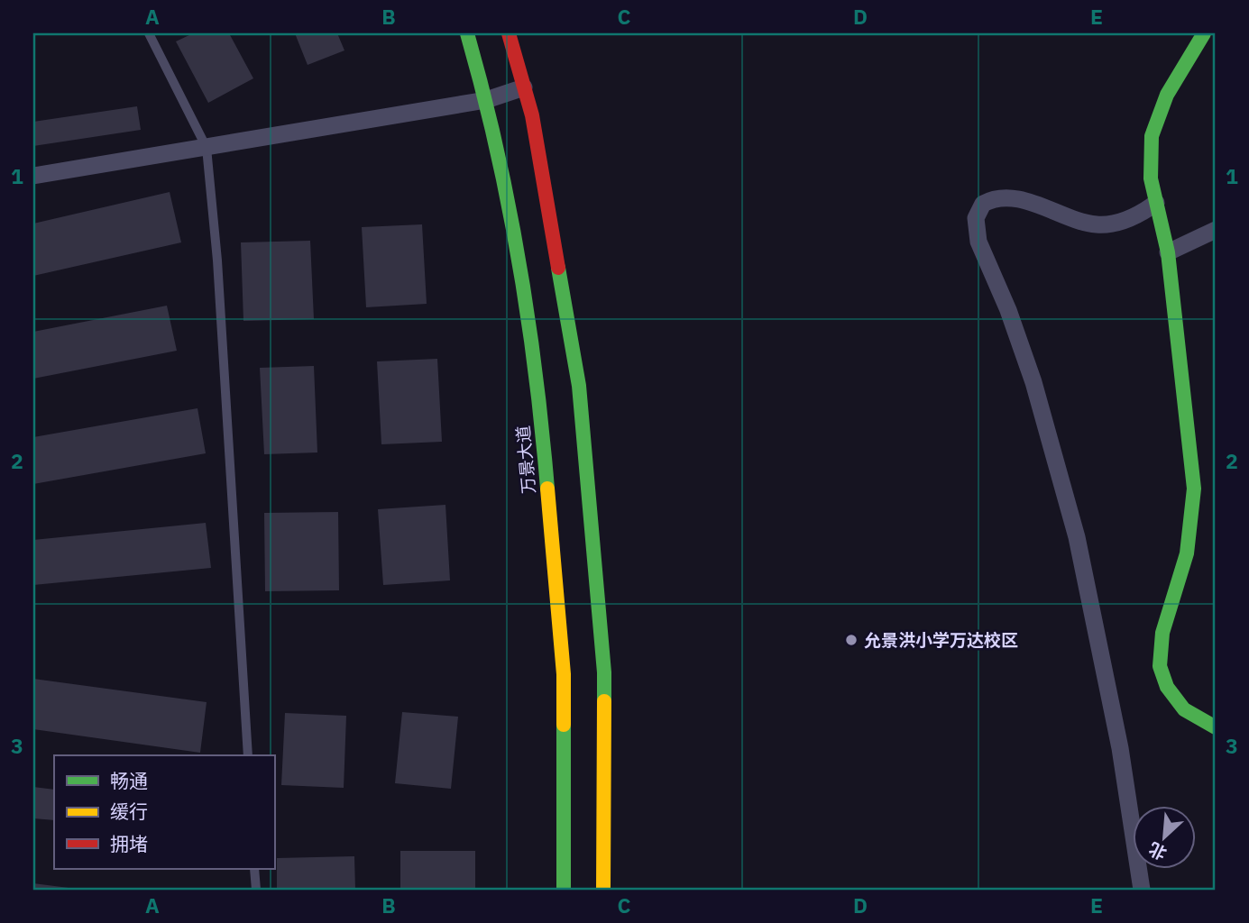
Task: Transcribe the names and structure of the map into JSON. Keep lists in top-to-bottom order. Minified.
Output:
{"streets":{"main road":["万景大道"]},"places":["允景洪小学万达校区"],"legend":["畅通","缓行","拥堵"],"north":"bottom left","grid":{"columns":["A","B","C","D","E"],"rows":["1","2","3"]}}
